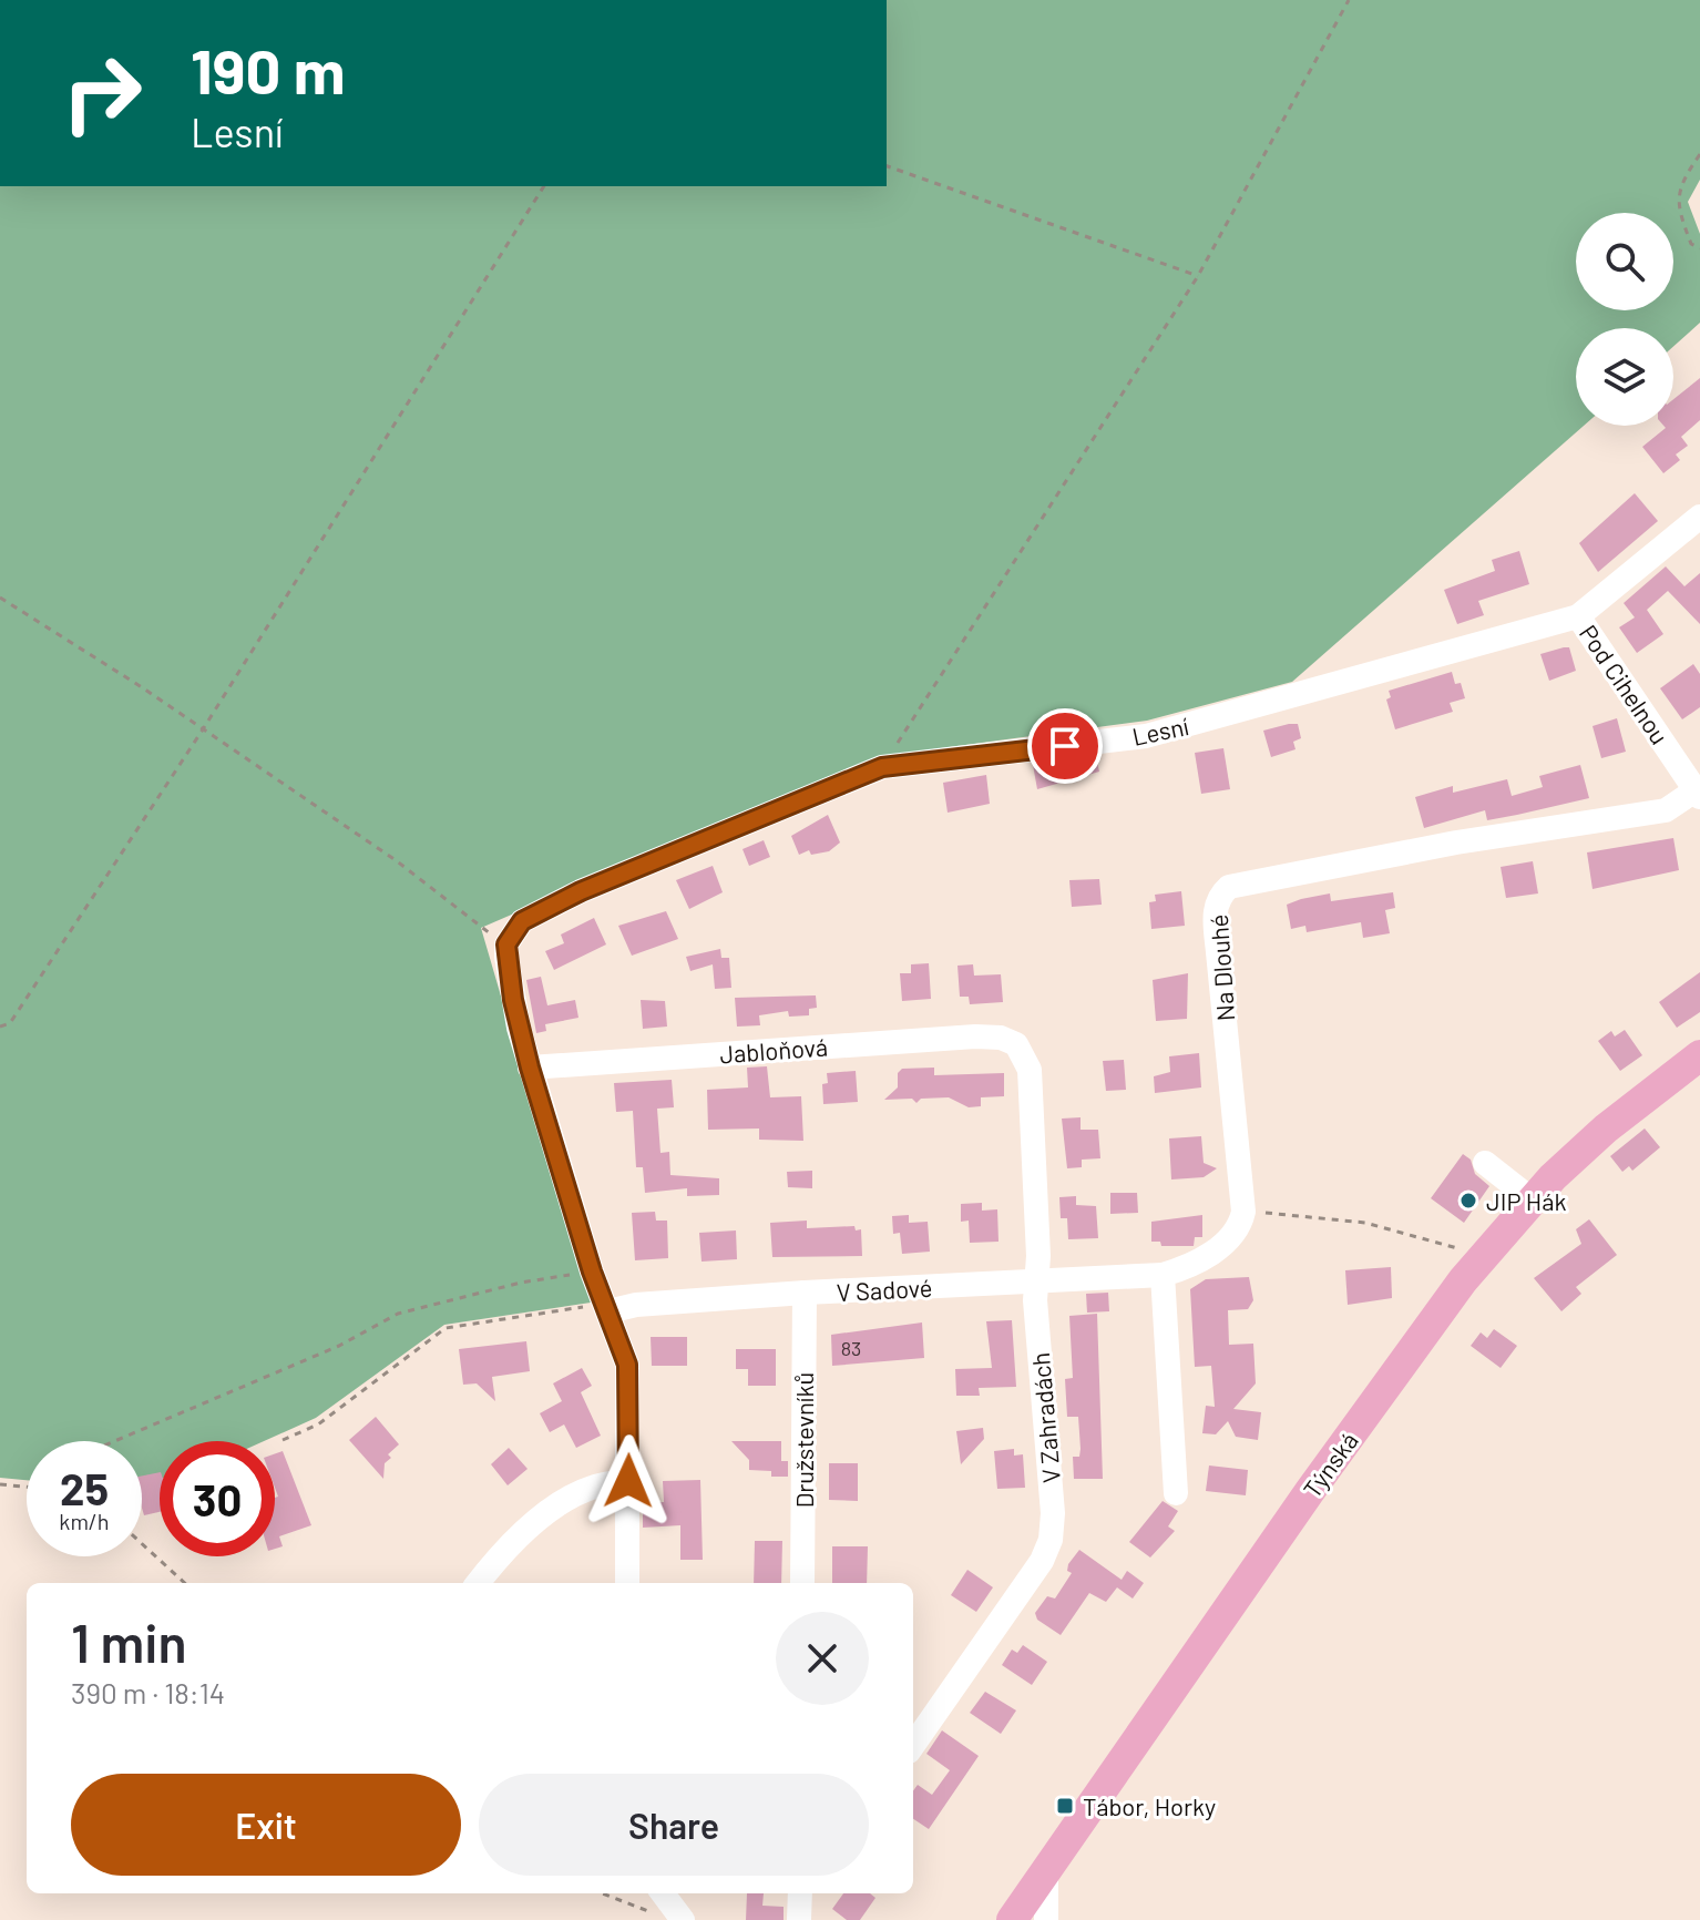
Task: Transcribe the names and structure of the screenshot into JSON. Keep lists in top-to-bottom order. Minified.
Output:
{"streets":{"main road":["Týnská"],"street":["Pod Cihelnou","Lesní","Na Dlouhé","Jabloňová","V Sadové","V Zahradách","Družstevníků"]},"crossings":[["Pod Cihelnou","Lesní"],["Pod Cihelnou","Na Dlouhé"],["Jabloňová","V Zahradách"],["V Sadové","V Zahradách"],["V Sadové","Družstevníků"]],"places":{"other":["JIP Hák"],"transit":["Tábor, Horky"]},"house_numbers":["83"],"page":{"turn":["190 m","Lesní"],"speed":"25 km/h","limit":"30","heading":["1 min","390 m · 18:14"],"buttons":["Exit","Share"]}}
